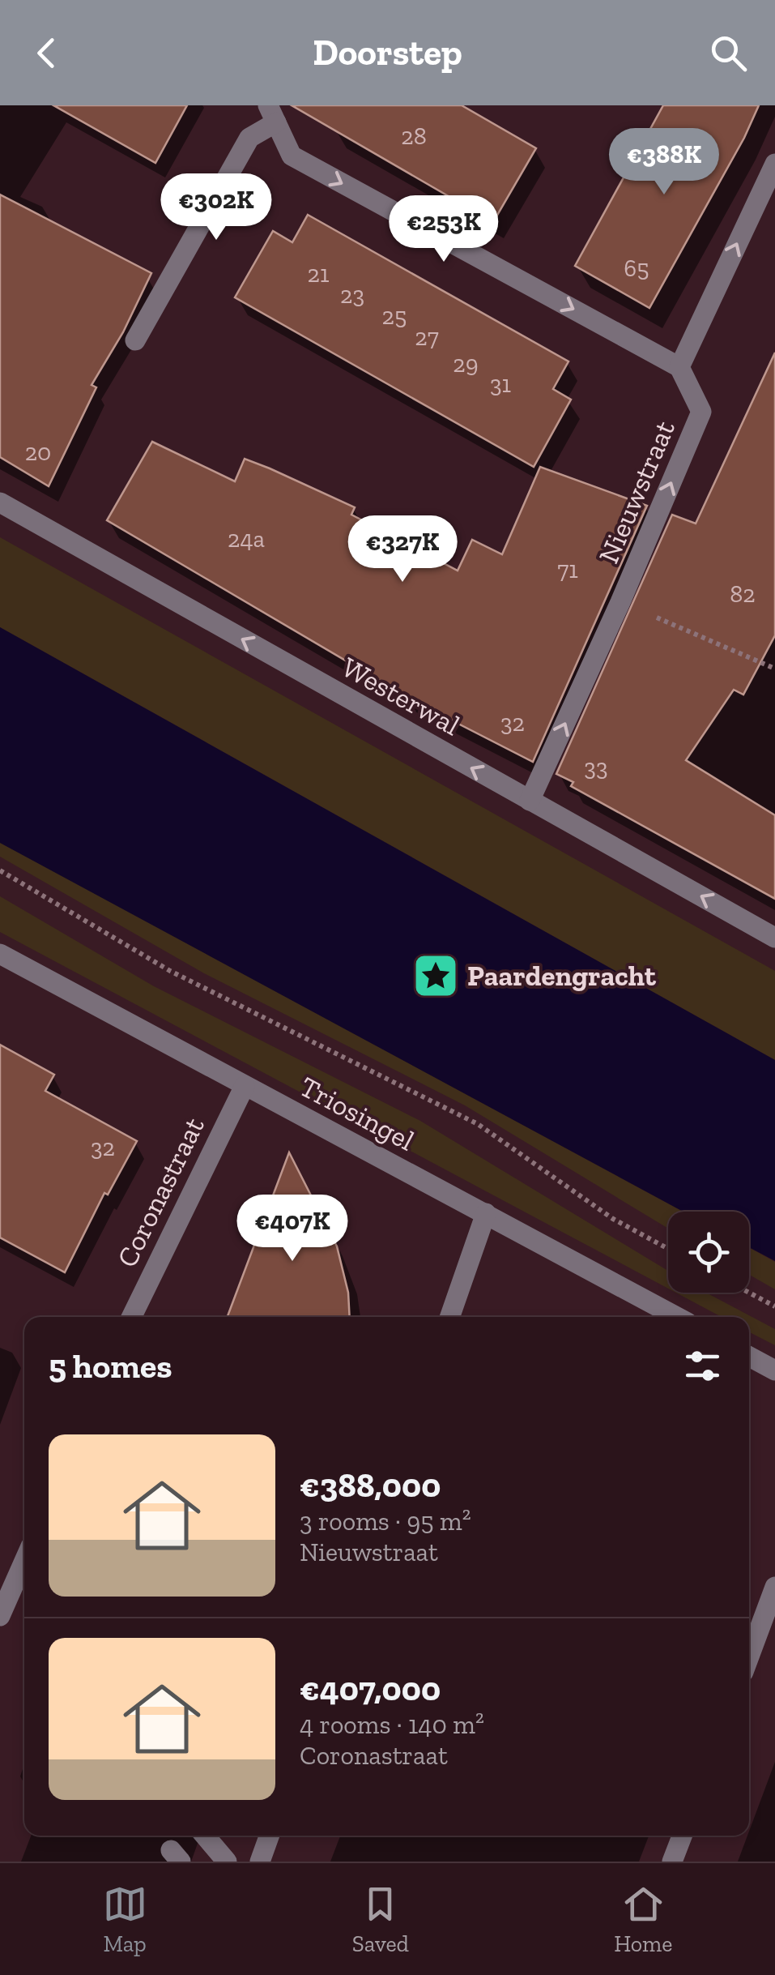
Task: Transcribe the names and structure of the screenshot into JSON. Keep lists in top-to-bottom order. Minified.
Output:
{"streets":{"street":["Nieuwstraat","Westerwal","Triosingel","Coronastraat"]},"crossings":[["Nieuwstraat","Westerwal"],["Triosingel","Coronastraat"]],"one_way":["Nieuwstraat","Westerwal"],"places":{"place":["Paardengracht"]},"house_numbers":["28","65","21","23","25","27","29","31","20","24a","71","82","32","33","32"],"page":{"header":"Doorstep","price":["€388K","€302K","€253K","€327K","€407K"],"heading":"5 homes","list":[{"name":"€388,000","note":"3 rooms · 95 m² · Nieuwstraat"},{"name":"€407,000","note":"4 rooms · 140 m² · Coronastraat"}],"tabs":["Map","Saved","Home"]}}
